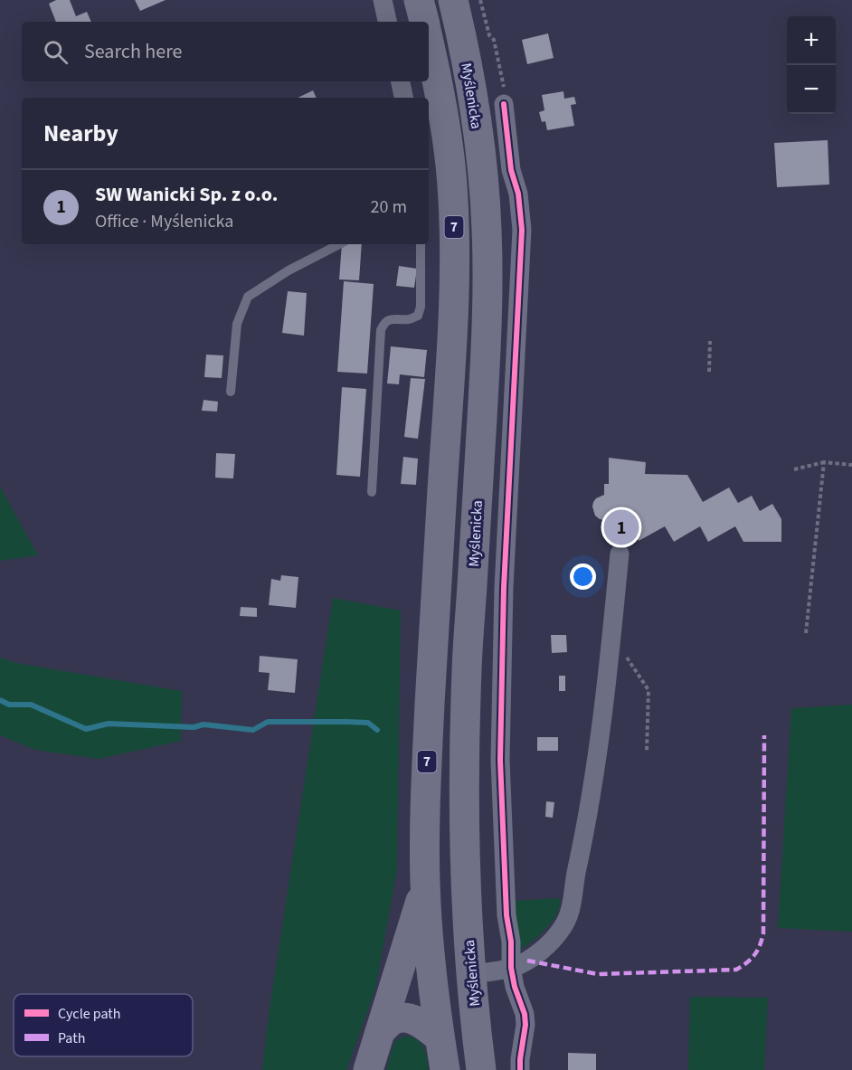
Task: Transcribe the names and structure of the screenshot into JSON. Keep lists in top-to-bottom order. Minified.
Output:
{"streets":{"highway":["Myślenicka","7"]},"legend":["Cycle path","Path"],"page":{"map_buttons":["+","−"],"search":"Search here","heading":"Nearby","list":[{"mark":"1","name":"SW Wanicki Sp. z o.o.","note":"Office · Myślenicka","value":"20 m"}],"pins":"1"}}
